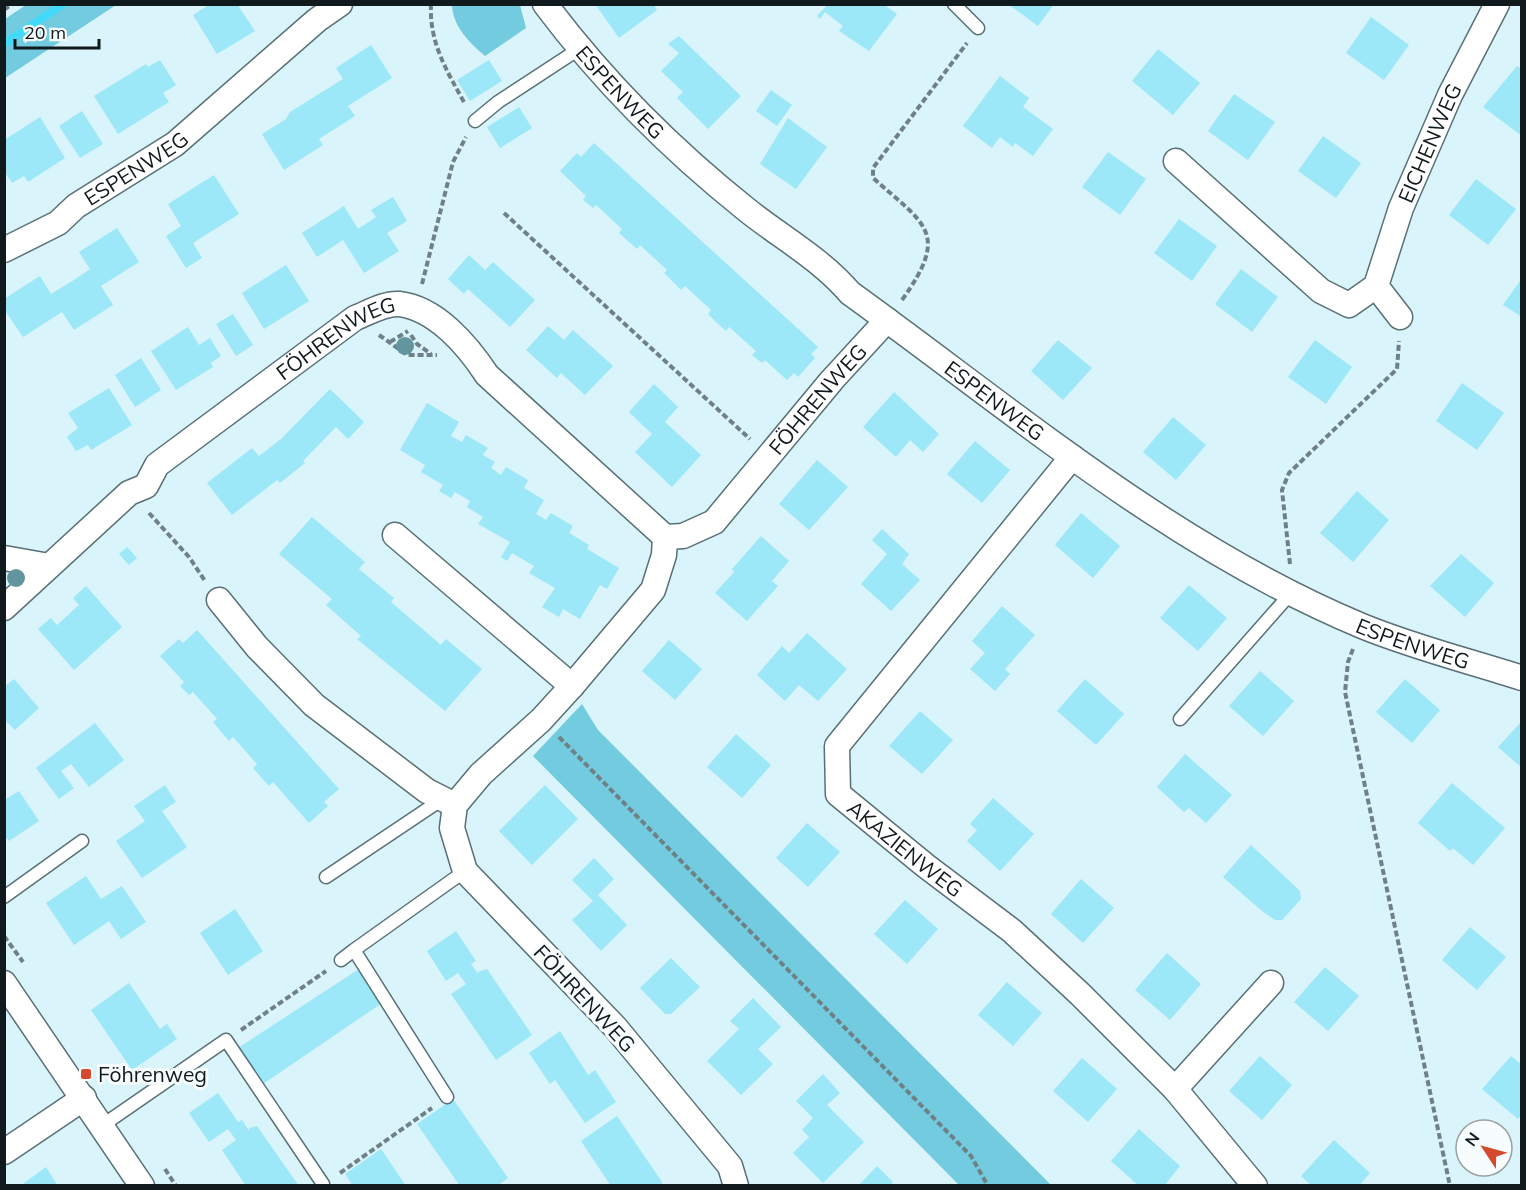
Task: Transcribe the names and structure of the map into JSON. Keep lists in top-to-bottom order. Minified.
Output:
{"streets":{"street":["ESPENWEG","EICHENWEG","FÖHRENWEG","AKAZIENWEG"]},"crossings":[["ESPENWEG","FÖHRENWEG"],["ESPENWEG","AKAZIENWEG"]],"places":{"transit":["Föhrenweg"]},"scale_bar":"20 m","north":"top left"}
